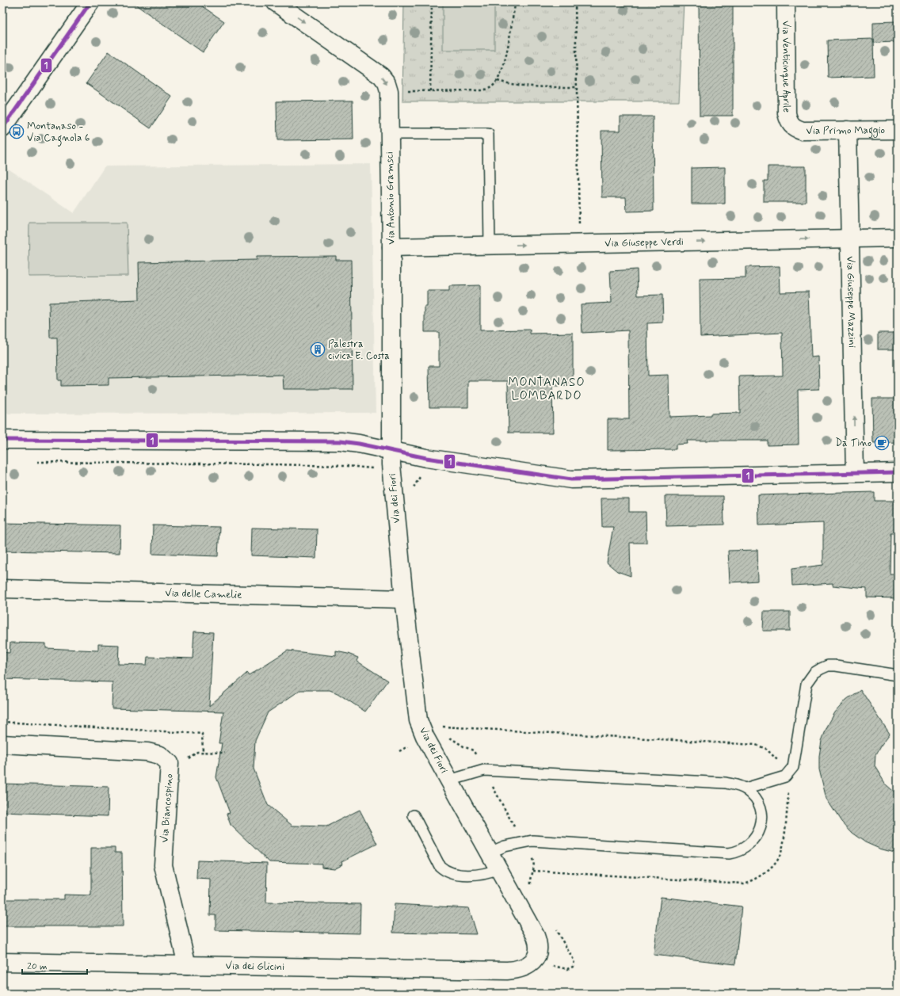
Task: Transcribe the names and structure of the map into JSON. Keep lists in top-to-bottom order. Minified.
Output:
{"streets":{"street":["Via Venticinque Aprile","Via Primo Maggio","Via Antonio Gramsci","Via Giuseppe Verdi","Via Giuseppe Mazzini","Via dei Fiori","Via delle Camelie","Via Biancospino","Via dei Glicini"]},"crossings":[["Via Venticinque Aprile","Via Primo Maggio"],["Via Primo Maggio","Via Giuseppe Mazzini"],["Via Antonio Gramsci","Via Giuseppe Verdi"],["Via Antonio Gramsci","Via dei Fiori"],["Via Giuseppe Verdi","Via Giuseppe Mazzini"],["Via dei Fiori","Via delle Camelie"],["Via dei Fiori","Via dei Glicini"],["Via Biancospino","Via dei Glicini"]],"one_way":["Via Giuseppe Verdi","Via Giuseppe Mazzini"],"districts":["MONTANASO LOMBARDO"],"places":{"bus stop":["Montanaso - Via Cagnola 6"],"building":["Palestra civica E. Costa"],"cafe":["Da Tino"]},"lines":["transit line 1"],"scale_bar":"20 m"}
